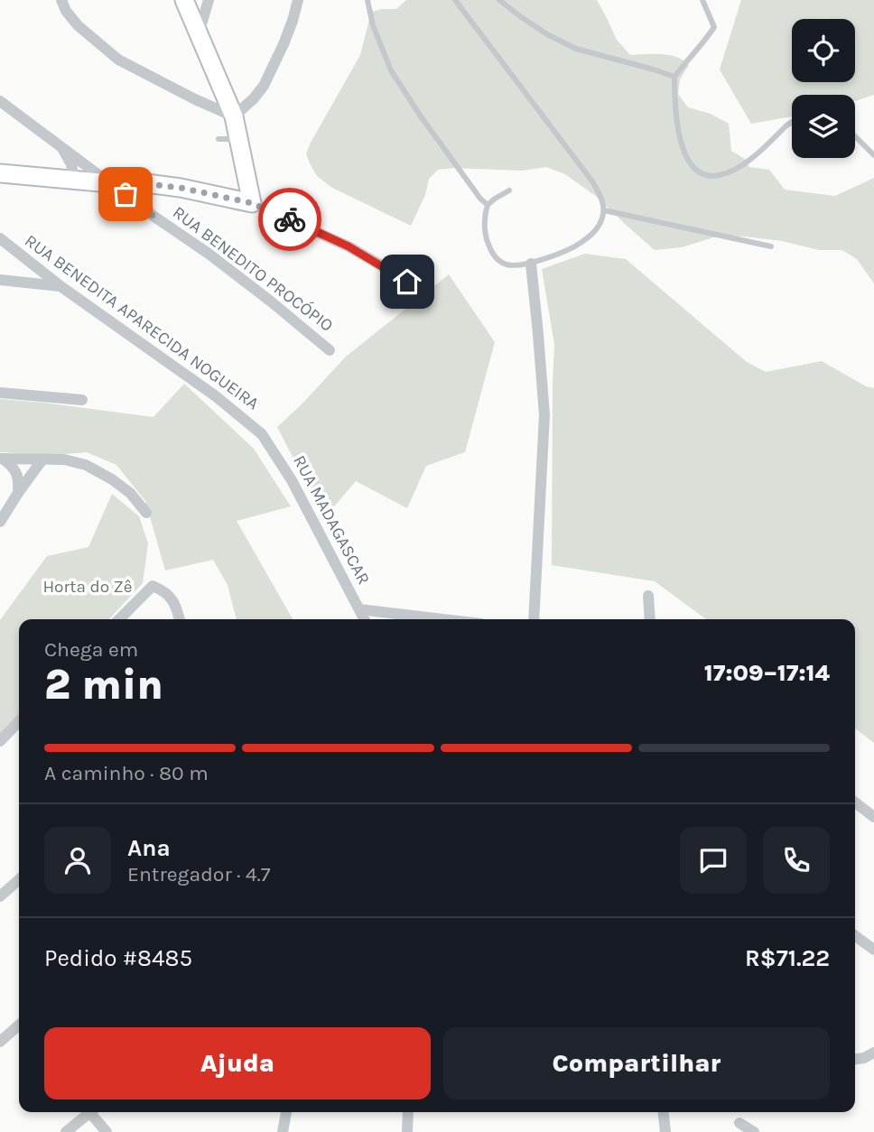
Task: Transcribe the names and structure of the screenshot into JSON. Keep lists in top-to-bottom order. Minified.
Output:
{"streets":{"street":["RUA BENEDITO PROCÓPIO","RUA BENEDITA APARECIDA NOGUEIRA","RUA MADAGASCAR"]},"crossings":[["RUA BENEDITA APARECIDA NOGUEIRA","RUA MADAGASCAR"]],"parks":["Horta do Zê"],"page":{"heading":["2 min","Chega em","17:09–17:14"],"panel":["Ana","Entregador · 4.7","Pedido #8485","R$71.22"],"bar":"A caminho · 80 m","buttons":["Ajuda","Compartilhar"]}}
